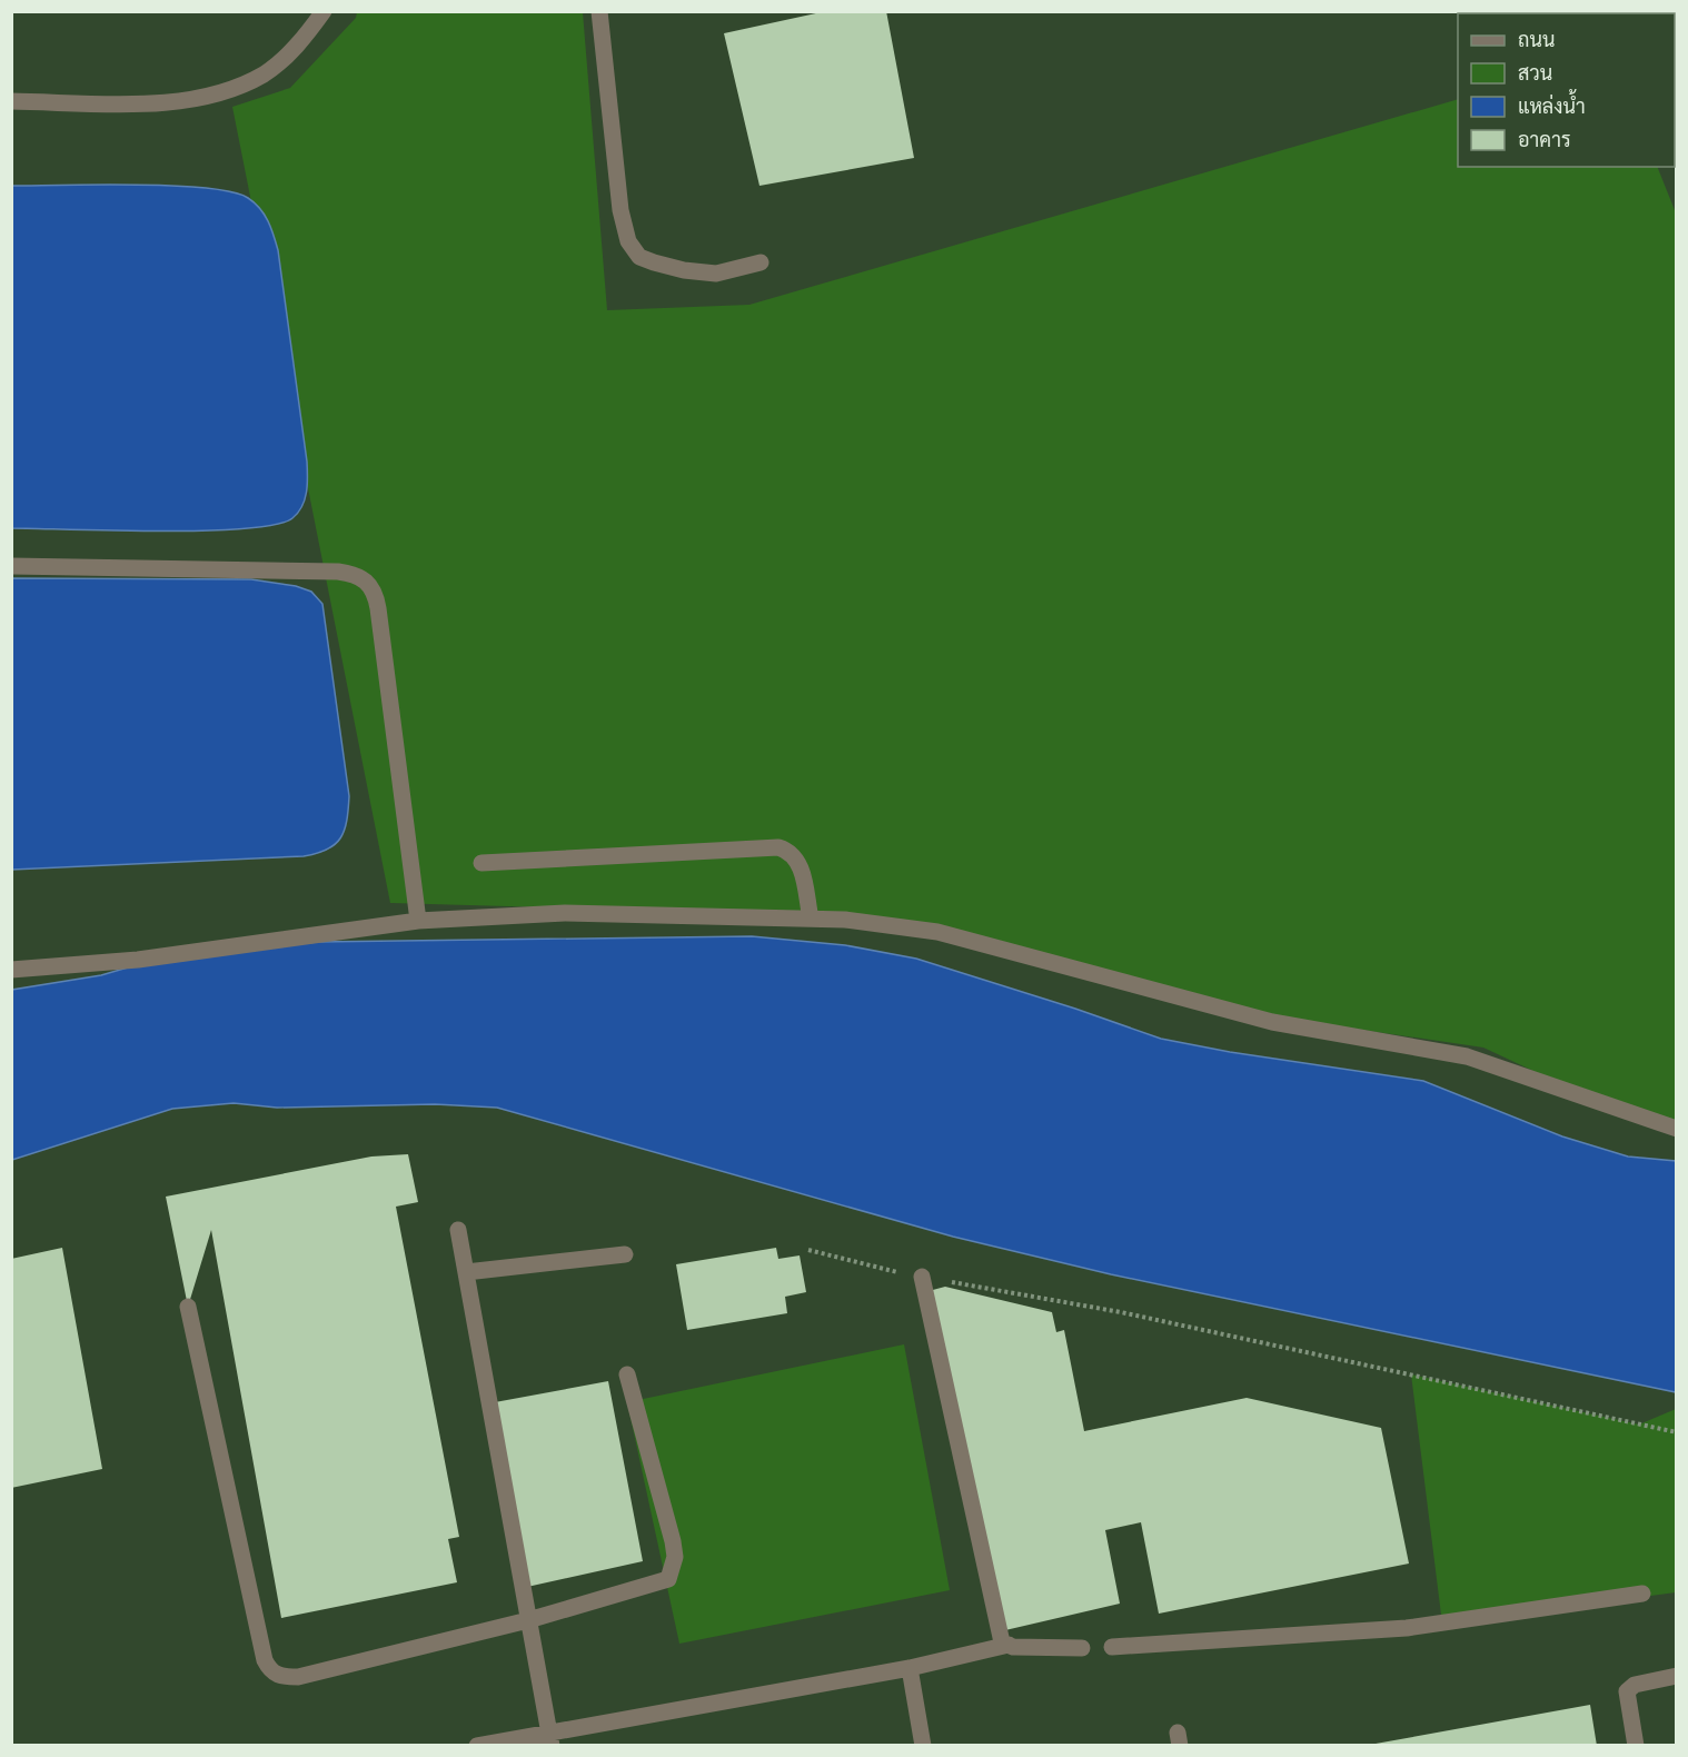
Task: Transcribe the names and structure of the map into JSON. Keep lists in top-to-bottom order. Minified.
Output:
{"legend":["ถนน","สวน","แหล่งน้ำ","อาคาร"]}
